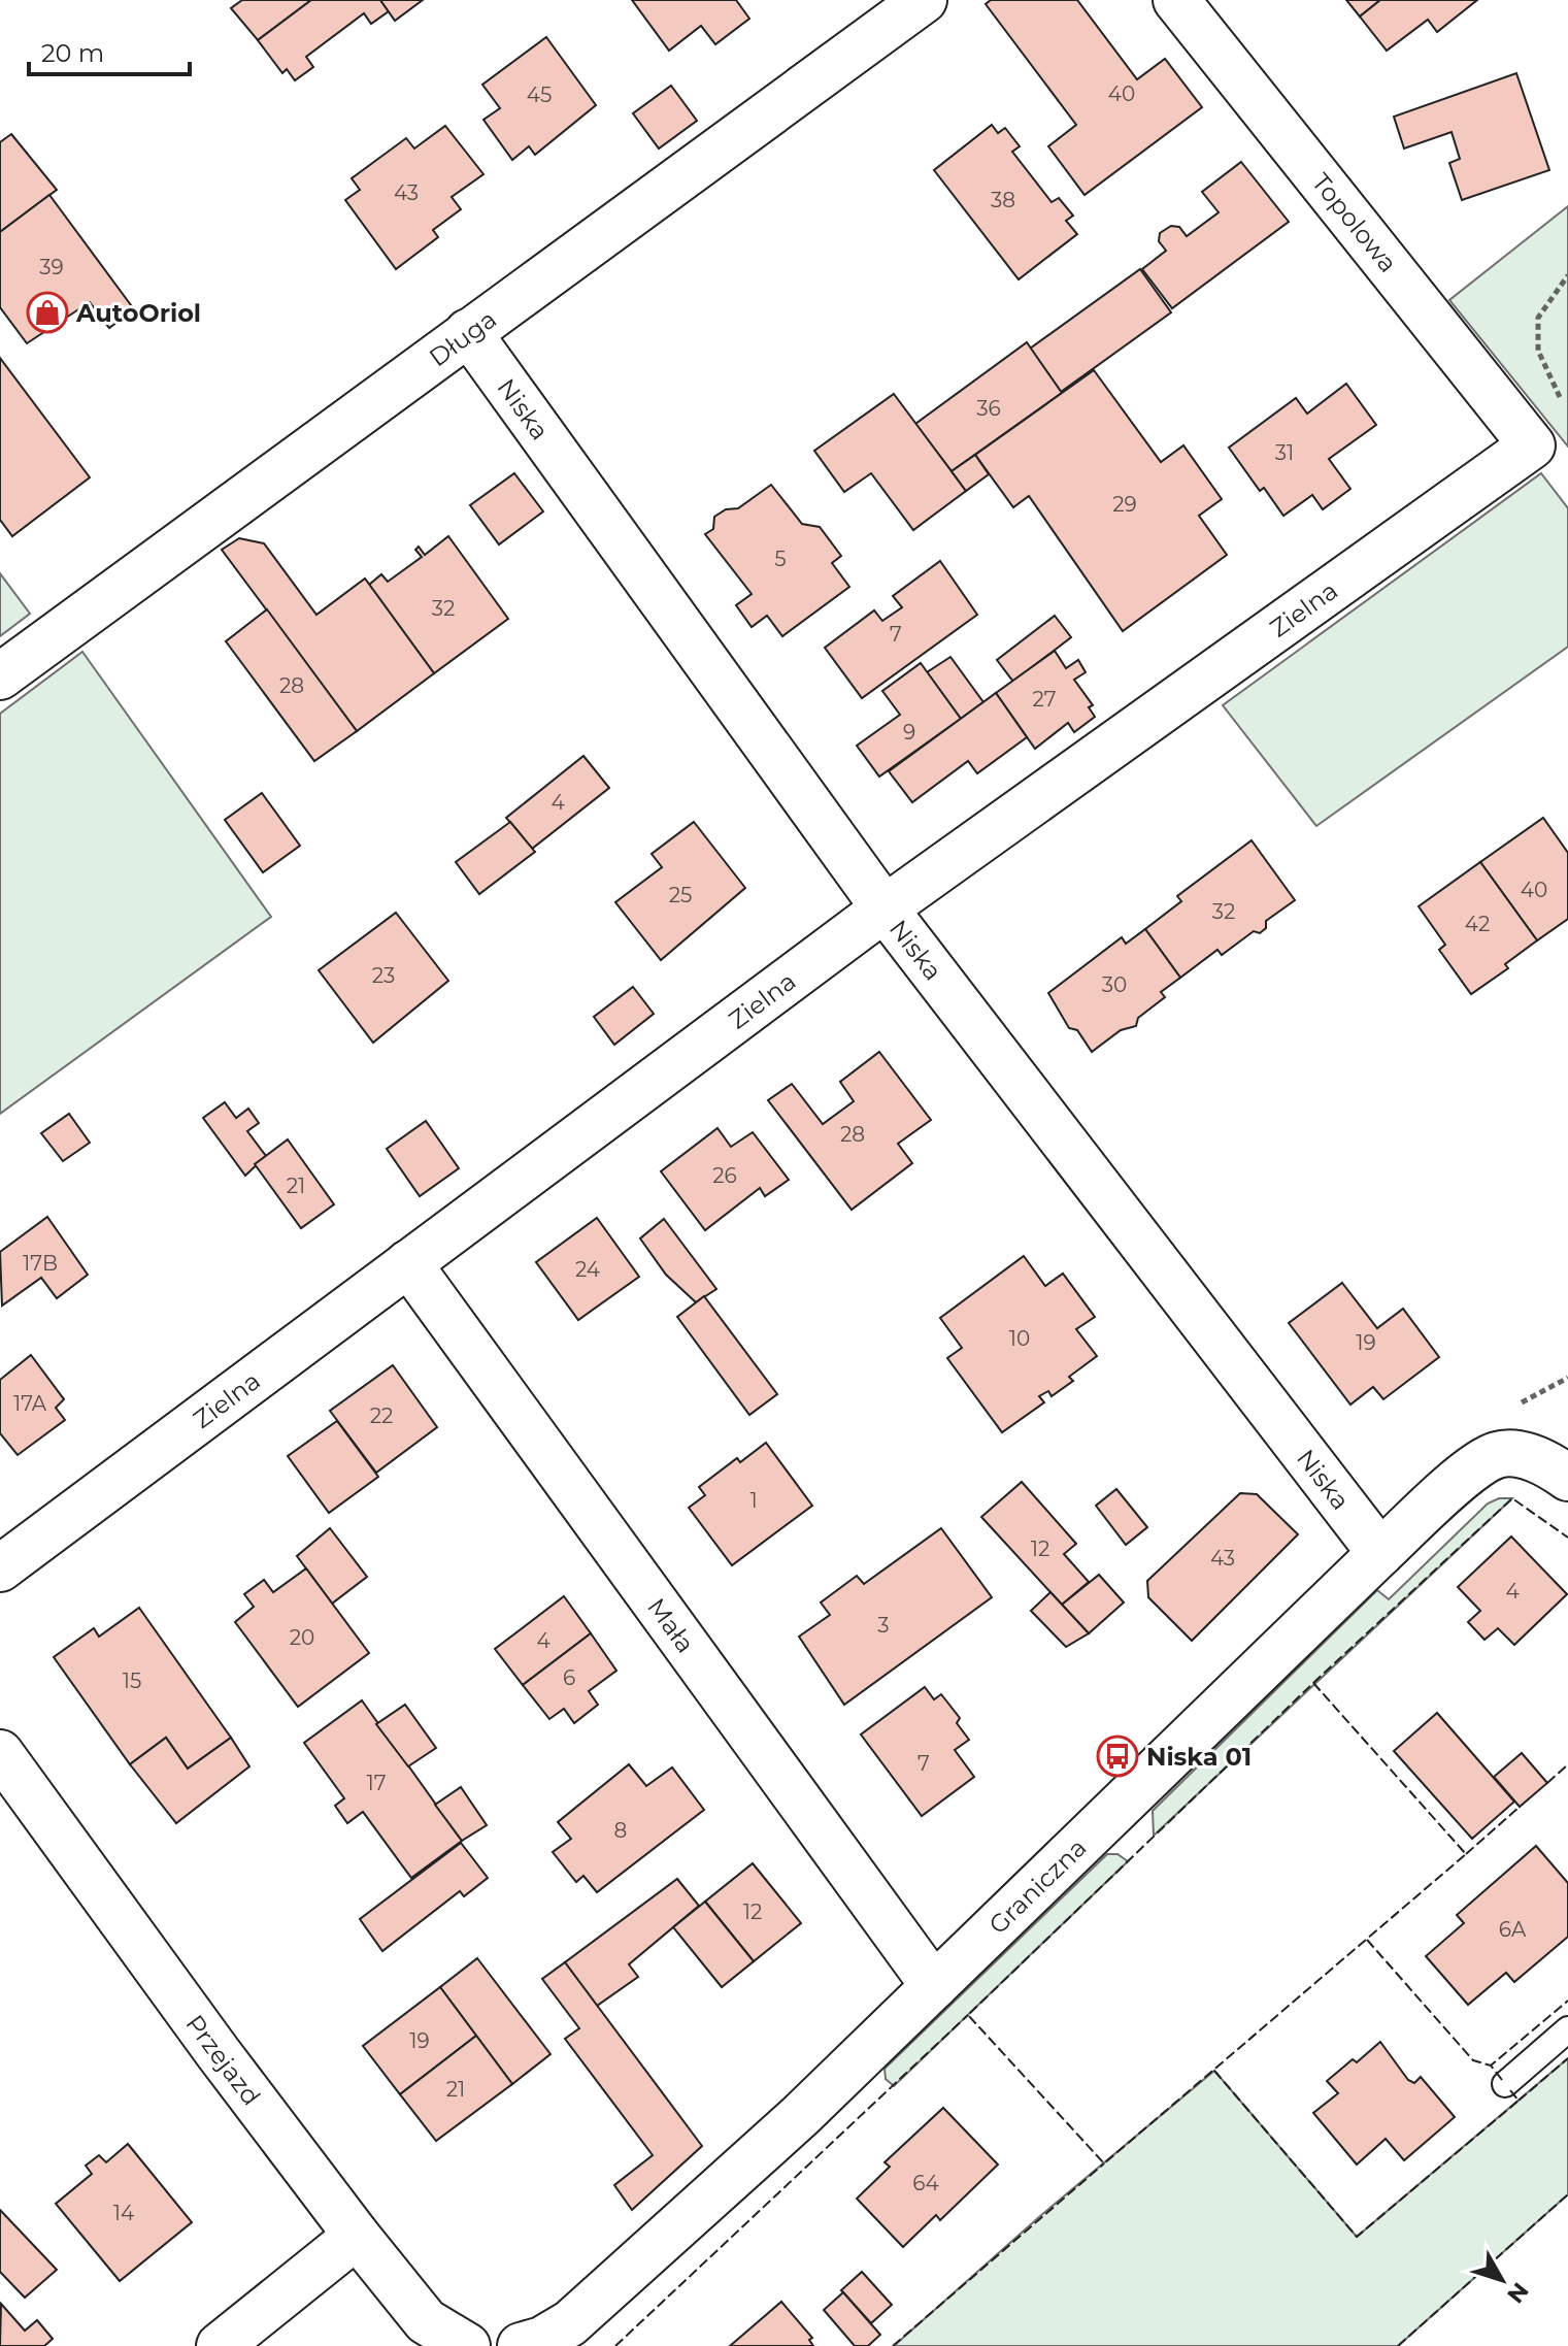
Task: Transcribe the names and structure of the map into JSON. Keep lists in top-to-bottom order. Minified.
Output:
{"streets":{"street":["Topolowa","Długa","Niska","Zielna","Mała","Graniczna","Przejazd"]},"crossings":[["Topolowa","Zielna"],["Długa","Niska"],["Niska","Zielna"],["Niska","Graniczna"],["Zielna","Mała"],["Mała","Graniczna"]],"places":{"shop":["AutoOriol"],"bus stop":["Niska 01"]},"house_numbers":["40","45","43","38","39","36","31","29","5","32","7","28","27","9","4","40","25","32","42","23","30","28","26","21","17B","24","10","19","17A","22","1","12","43","4","3","20","4","6","15","7","17","8","12","6A","19","21","64","14"],"scale_bar":"20 m","north":"bottom right"}
